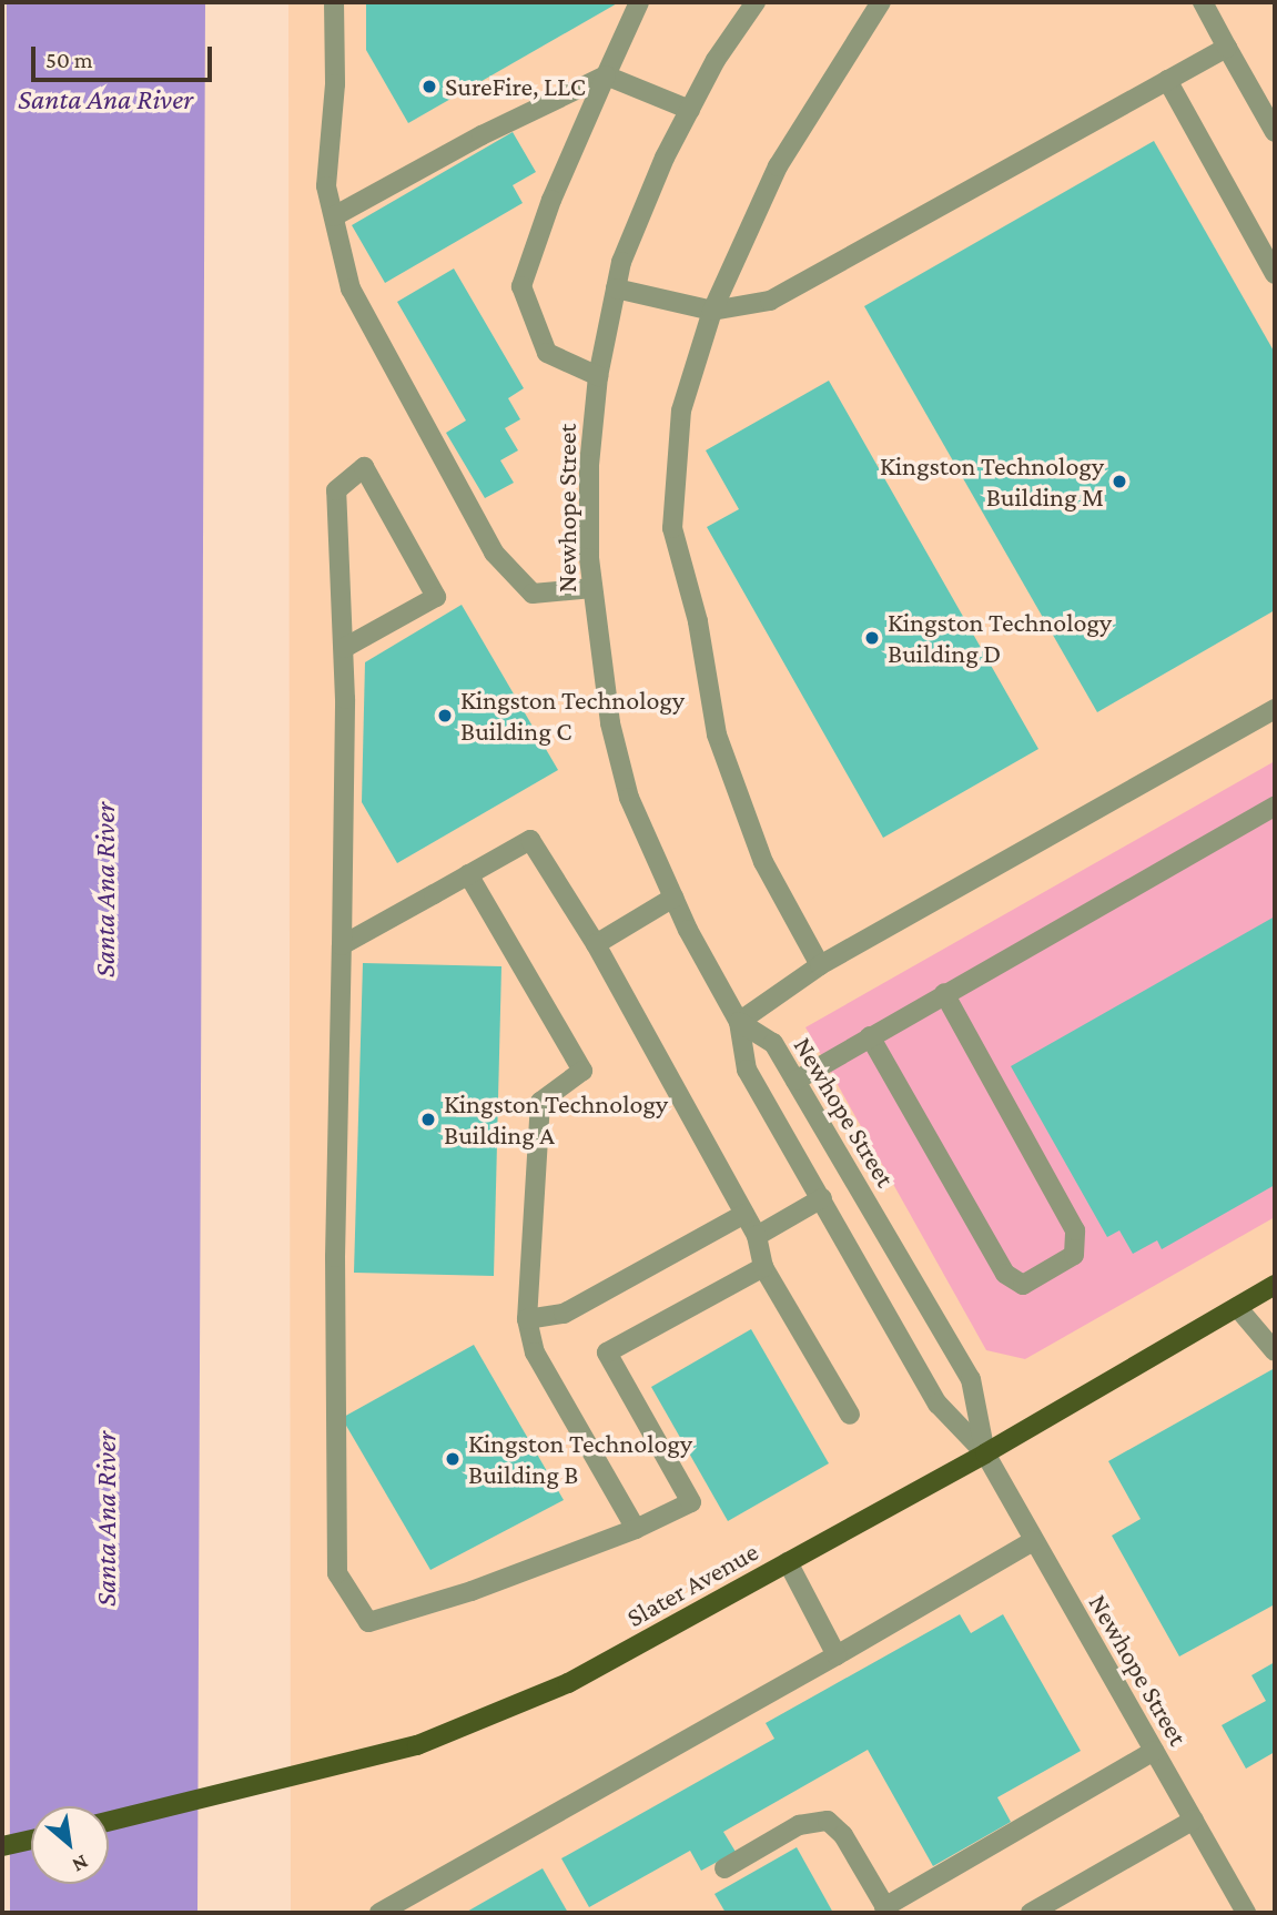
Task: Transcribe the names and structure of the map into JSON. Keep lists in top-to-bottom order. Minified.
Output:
{"streets":{"main road":["Slater Avenue"],"street":["Newhope Street"]},"crossings":[["Newhope Street","Slater Avenue"]],"water":["Santa Ana River"],"places":["SureFire, LLC","Kingston Technology Building M","Kingston Technology Building D","Kingston Technology Building C","Kingston Technology Building A","Kingston Technology Building B"],"scale_bar":"50 m","north":"bottom right"}
